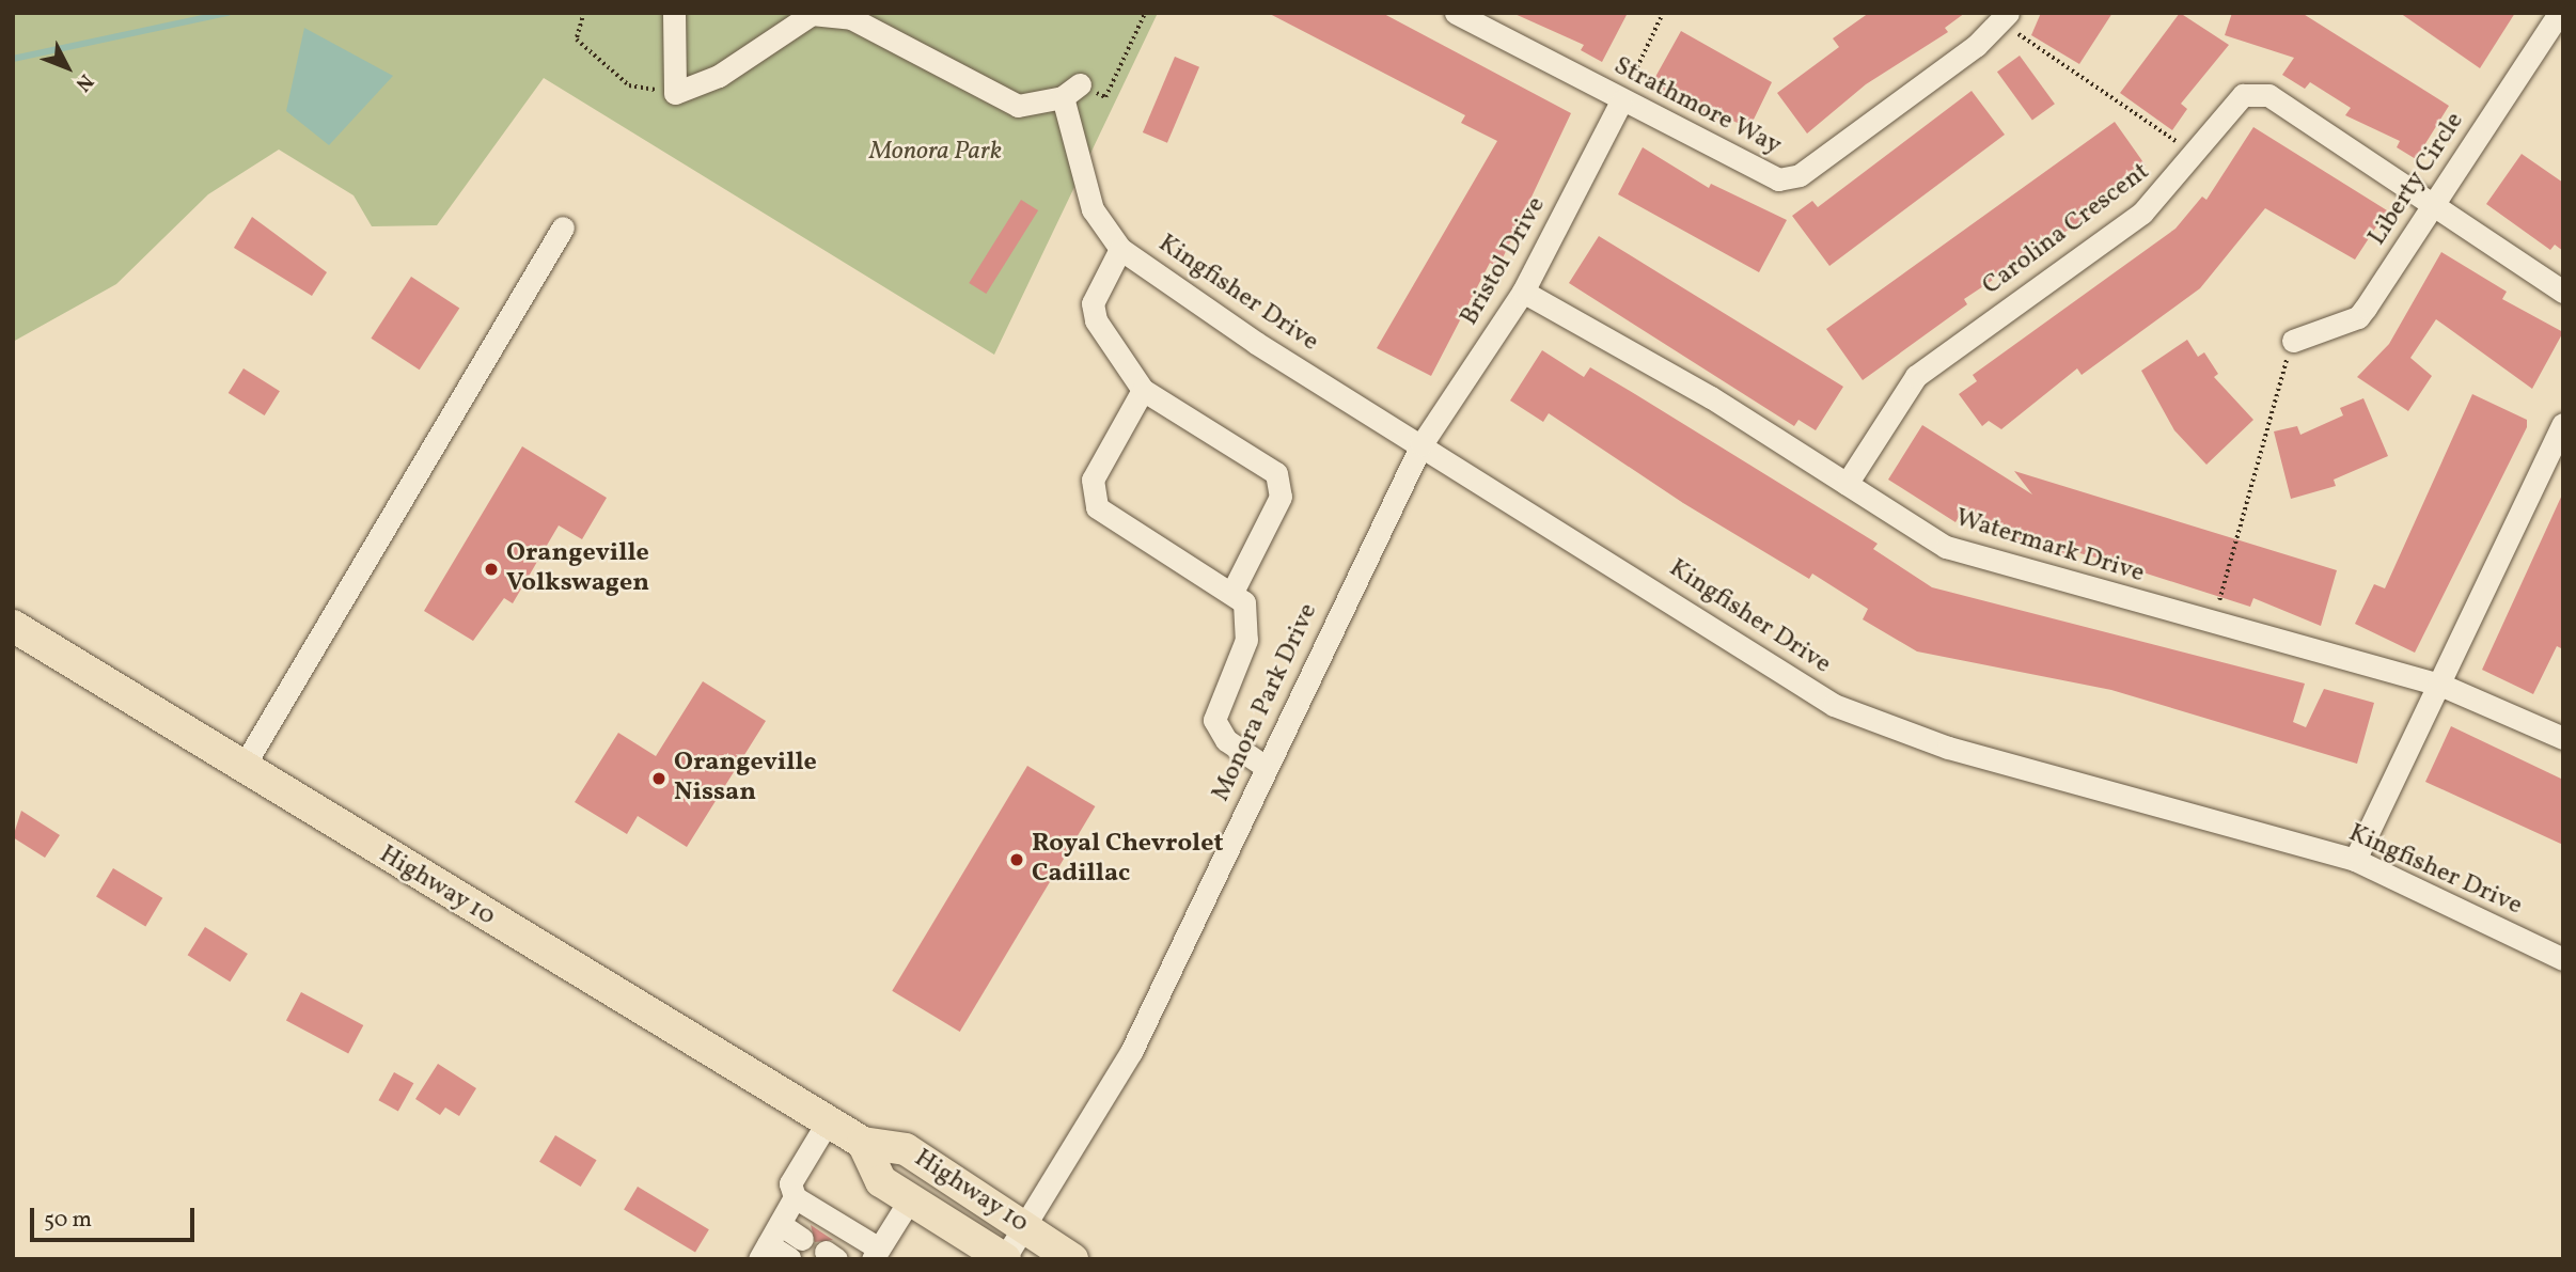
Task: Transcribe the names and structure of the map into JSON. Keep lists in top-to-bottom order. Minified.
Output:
{"streets":{"highway":["Highway 10"],"street":["Strathmore Way","Liberty Circle","Carolina Crescent","Bristol Drive","Kingfisher Drive","Watermark Drive","Monora Park Drive"]},"crossings":[["Strathmore Way","Bristol Drive"],["Liberty Circle","Carolina Crescent"],["Carolina Crescent","Watermark Drive"],["Bristol Drive","Kingfisher Drive"],["Bristol Drive","Watermark Drive"],["Bristol Drive","Monora Park Drive"],["Kingfisher Drive","Monora Park Drive"],["Monora Park Drive","Highway 10"]],"parks":["Monora Park"],"places":["Orangeville Volkswagen","Orangeville Nissan","Royal Chevrolet Cadillac"],"scale_bar":"50 m","north":"bottom right"}
